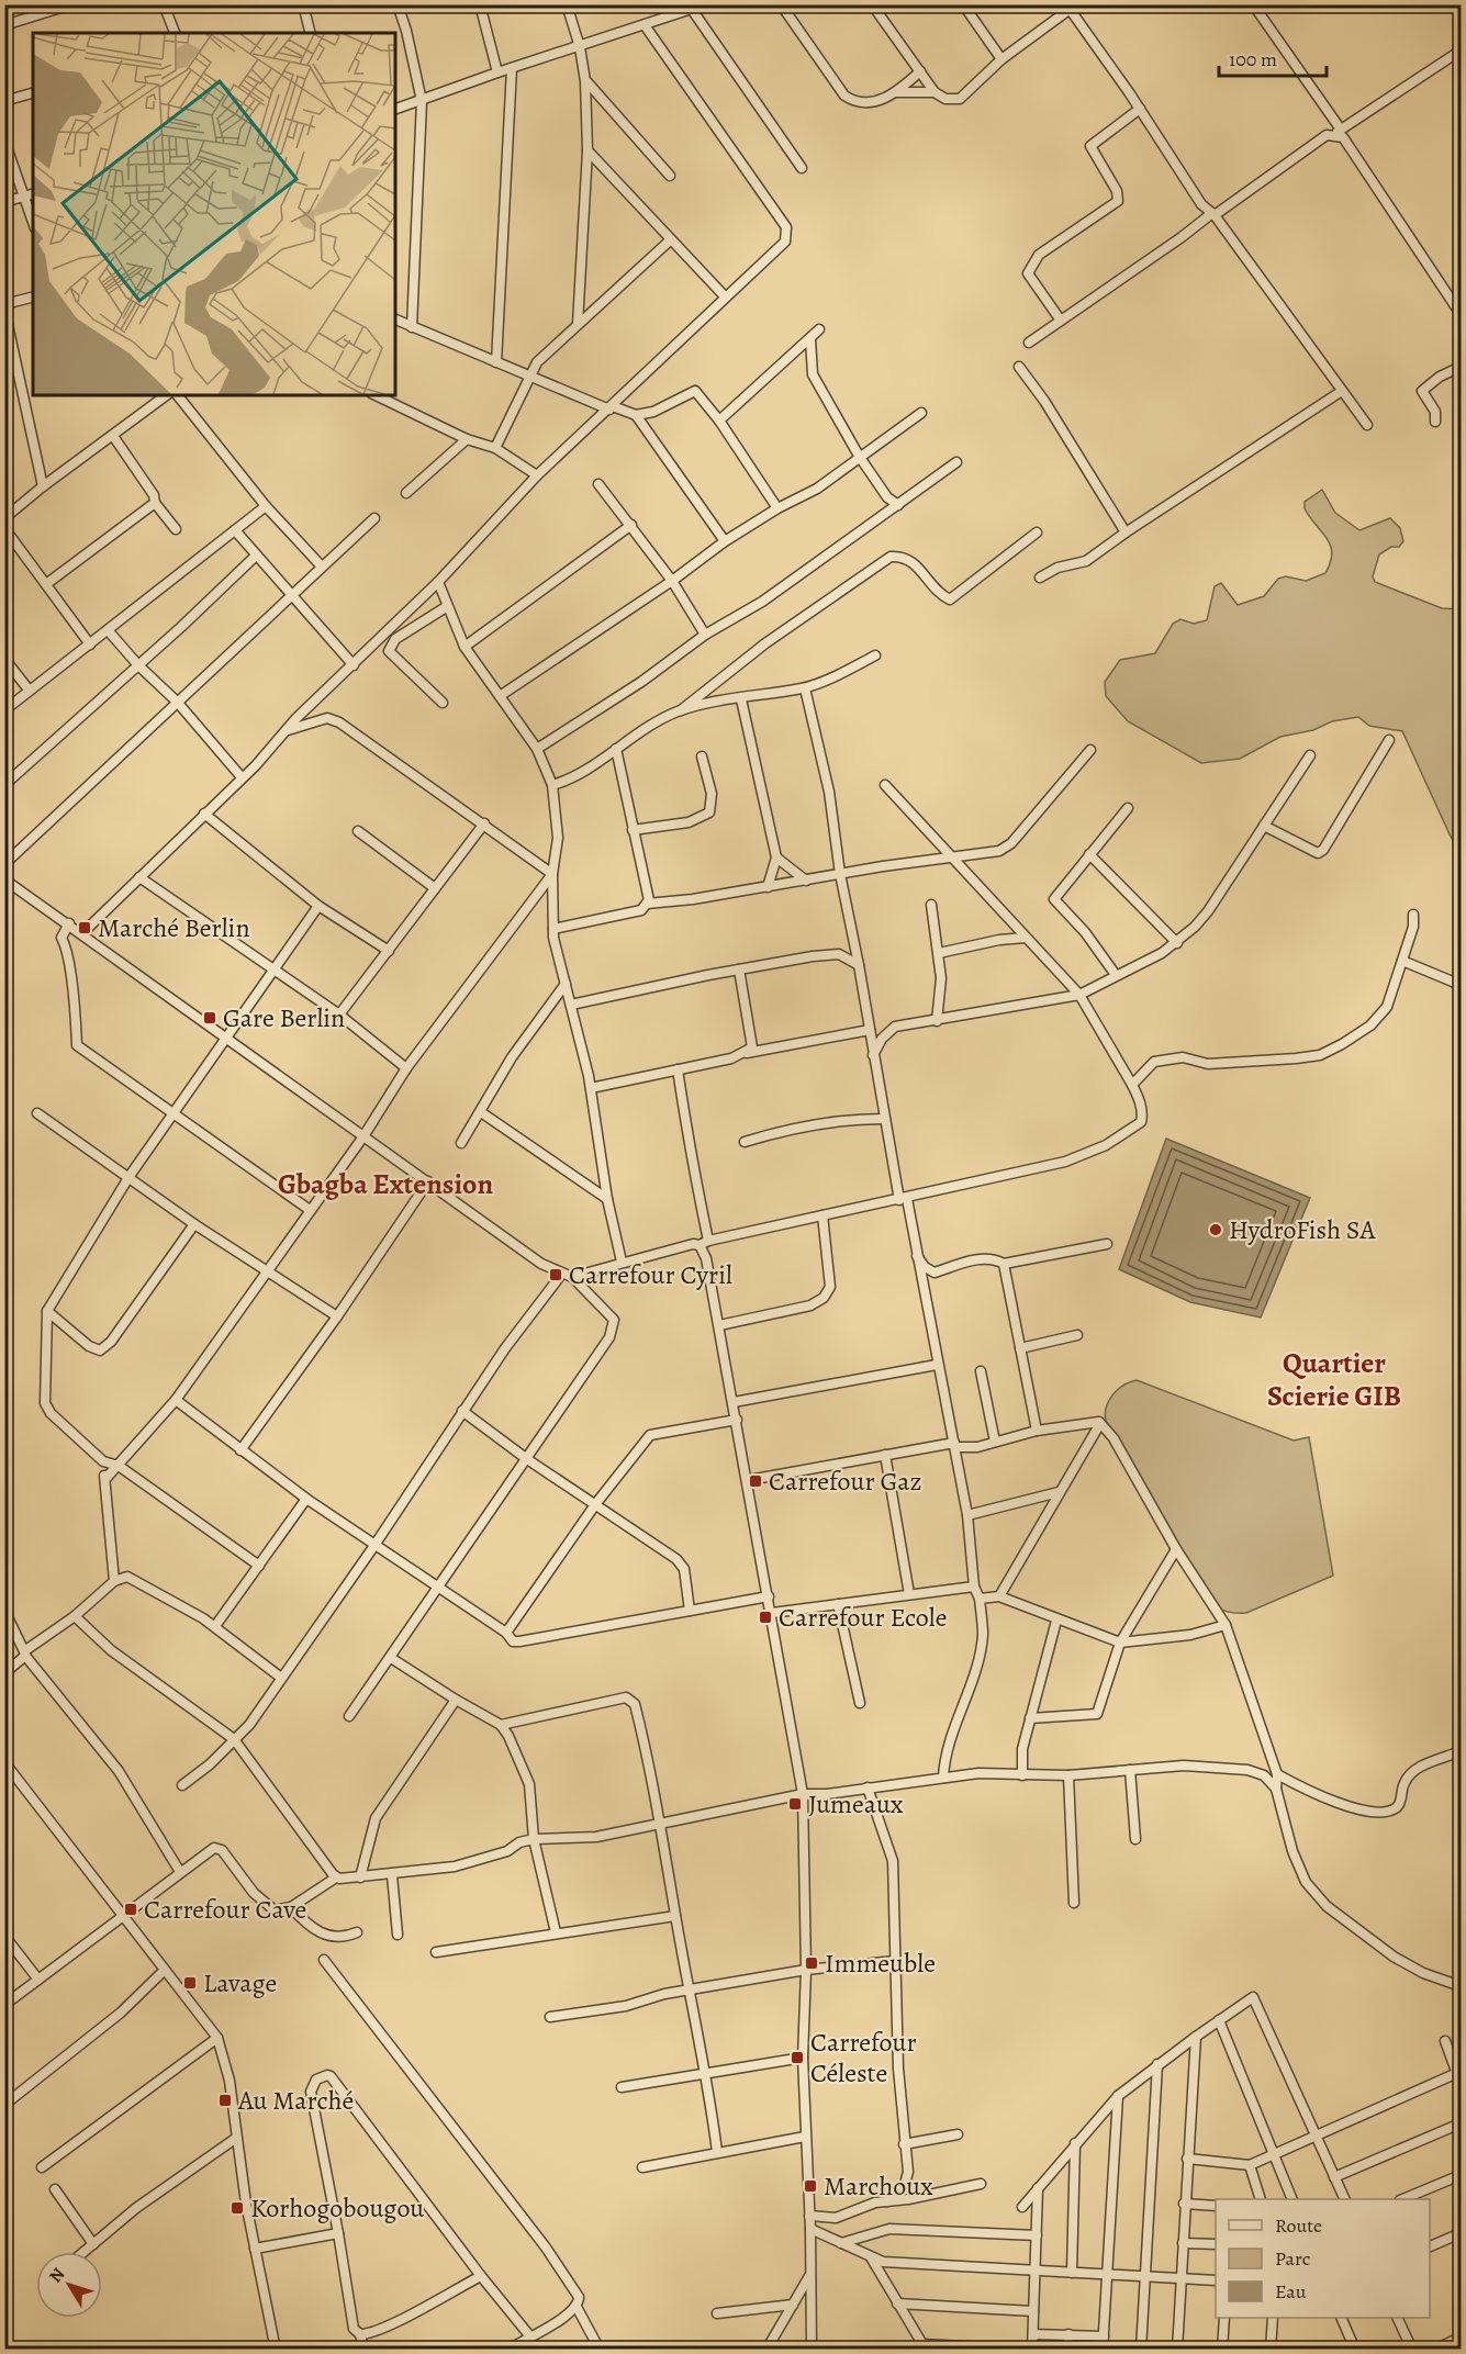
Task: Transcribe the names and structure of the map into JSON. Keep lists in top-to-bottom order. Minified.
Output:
{"districts":["Gbagba Extension","Quartier Scierie GIB"],"places":{"transit":["Marché Berlin","Gare Berlin","Carrefour Cyril","Carrefour Gaz","Carrefour Ecole","Jumeaux","Carrefour Cave","Immeuble","Lavage","Carrefour Céleste","Au Marché","Marchoux","Korhogobougou"],"other":["HydroFish SA"]},"legend":["Route","Parc","Eau"],"scale_bar":"100 m","north":"top left"}
